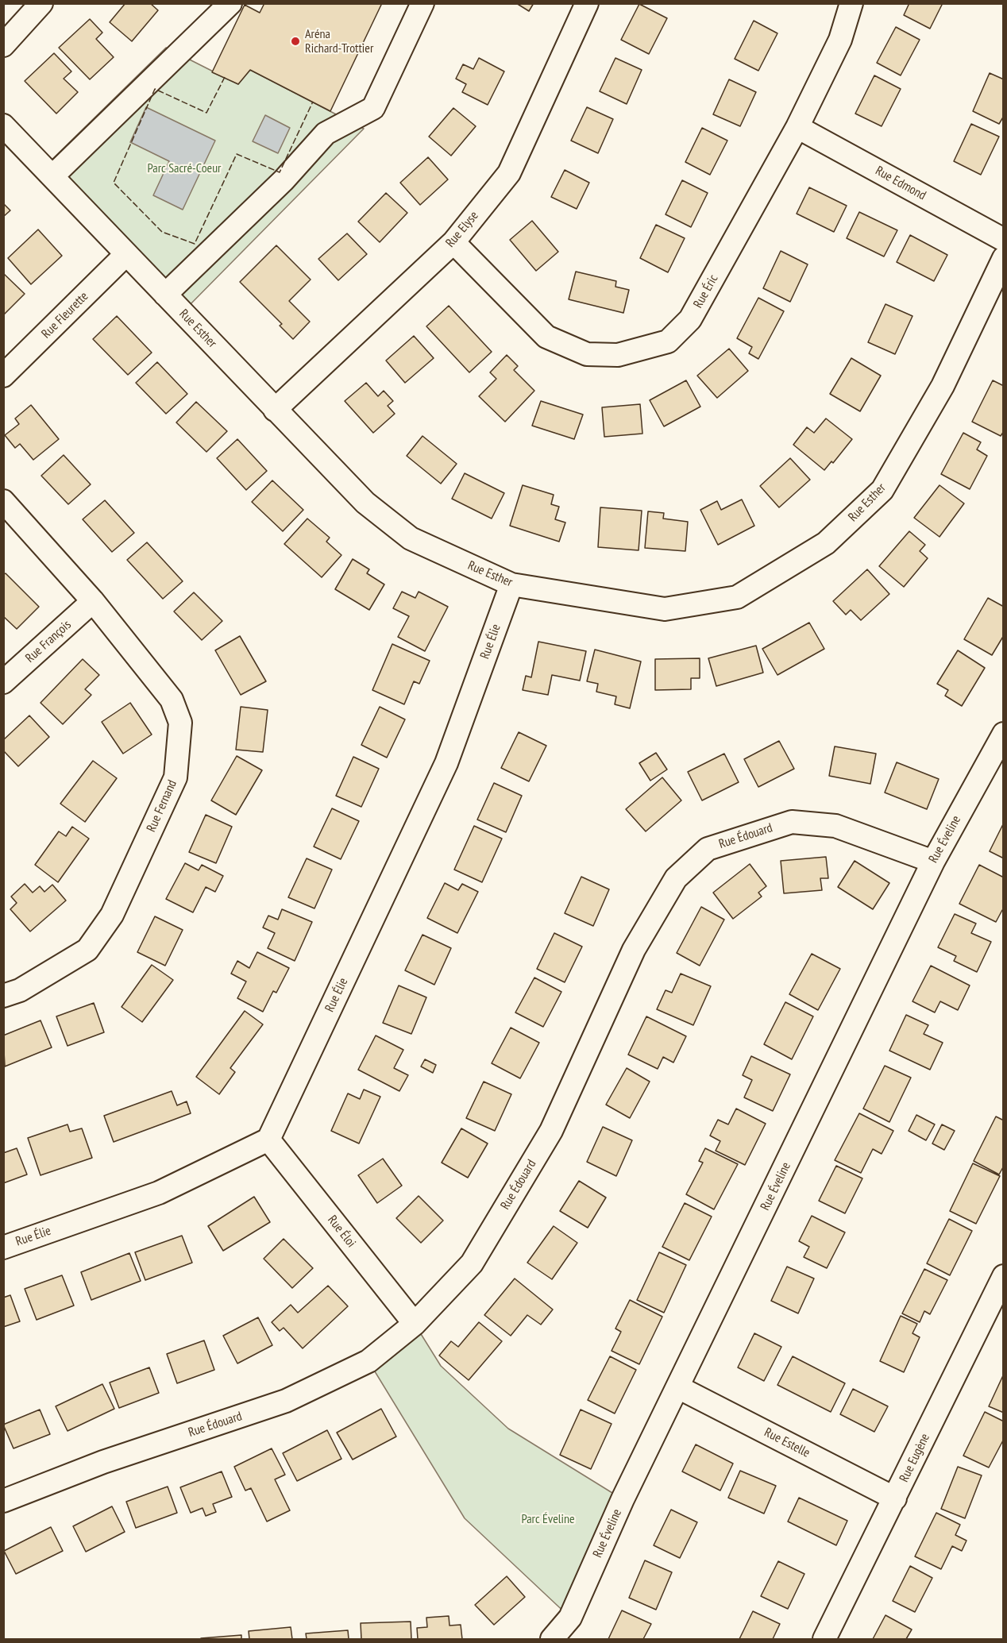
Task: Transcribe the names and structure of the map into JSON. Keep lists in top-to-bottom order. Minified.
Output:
{"streets":{"street":["Rue Edmond","Rue Elyse","Rue Éric","Rue Fleurette","Rue Esther","Rue François","Rue Élie","Rue Fernand","Rue Édouard","Rue Éveline","Rue Éloi","Rue Estelle","Rue Eugène"]},"crossings":[["Rue Edmond","Rue Éric"],["Rue Elyse","Rue Éric"],["Rue Elyse","Rue Esther"],["Rue Fleurette","Rue Esther"],["Rue Esther","Rue Élie"],["Rue François","Rue Fernand"],["Rue Élie","Rue Éloi"],["Rue Édouard","Rue Éveline"],["Rue Édouard","Rue Éloi"],["Rue Éveline","Rue Estelle"],["Rue Estelle","Rue Eugène"]],"parks":["Parc Sacré-Coeur","Parc Éveline"],"places":["Aréna Richard-Trottier"]}
